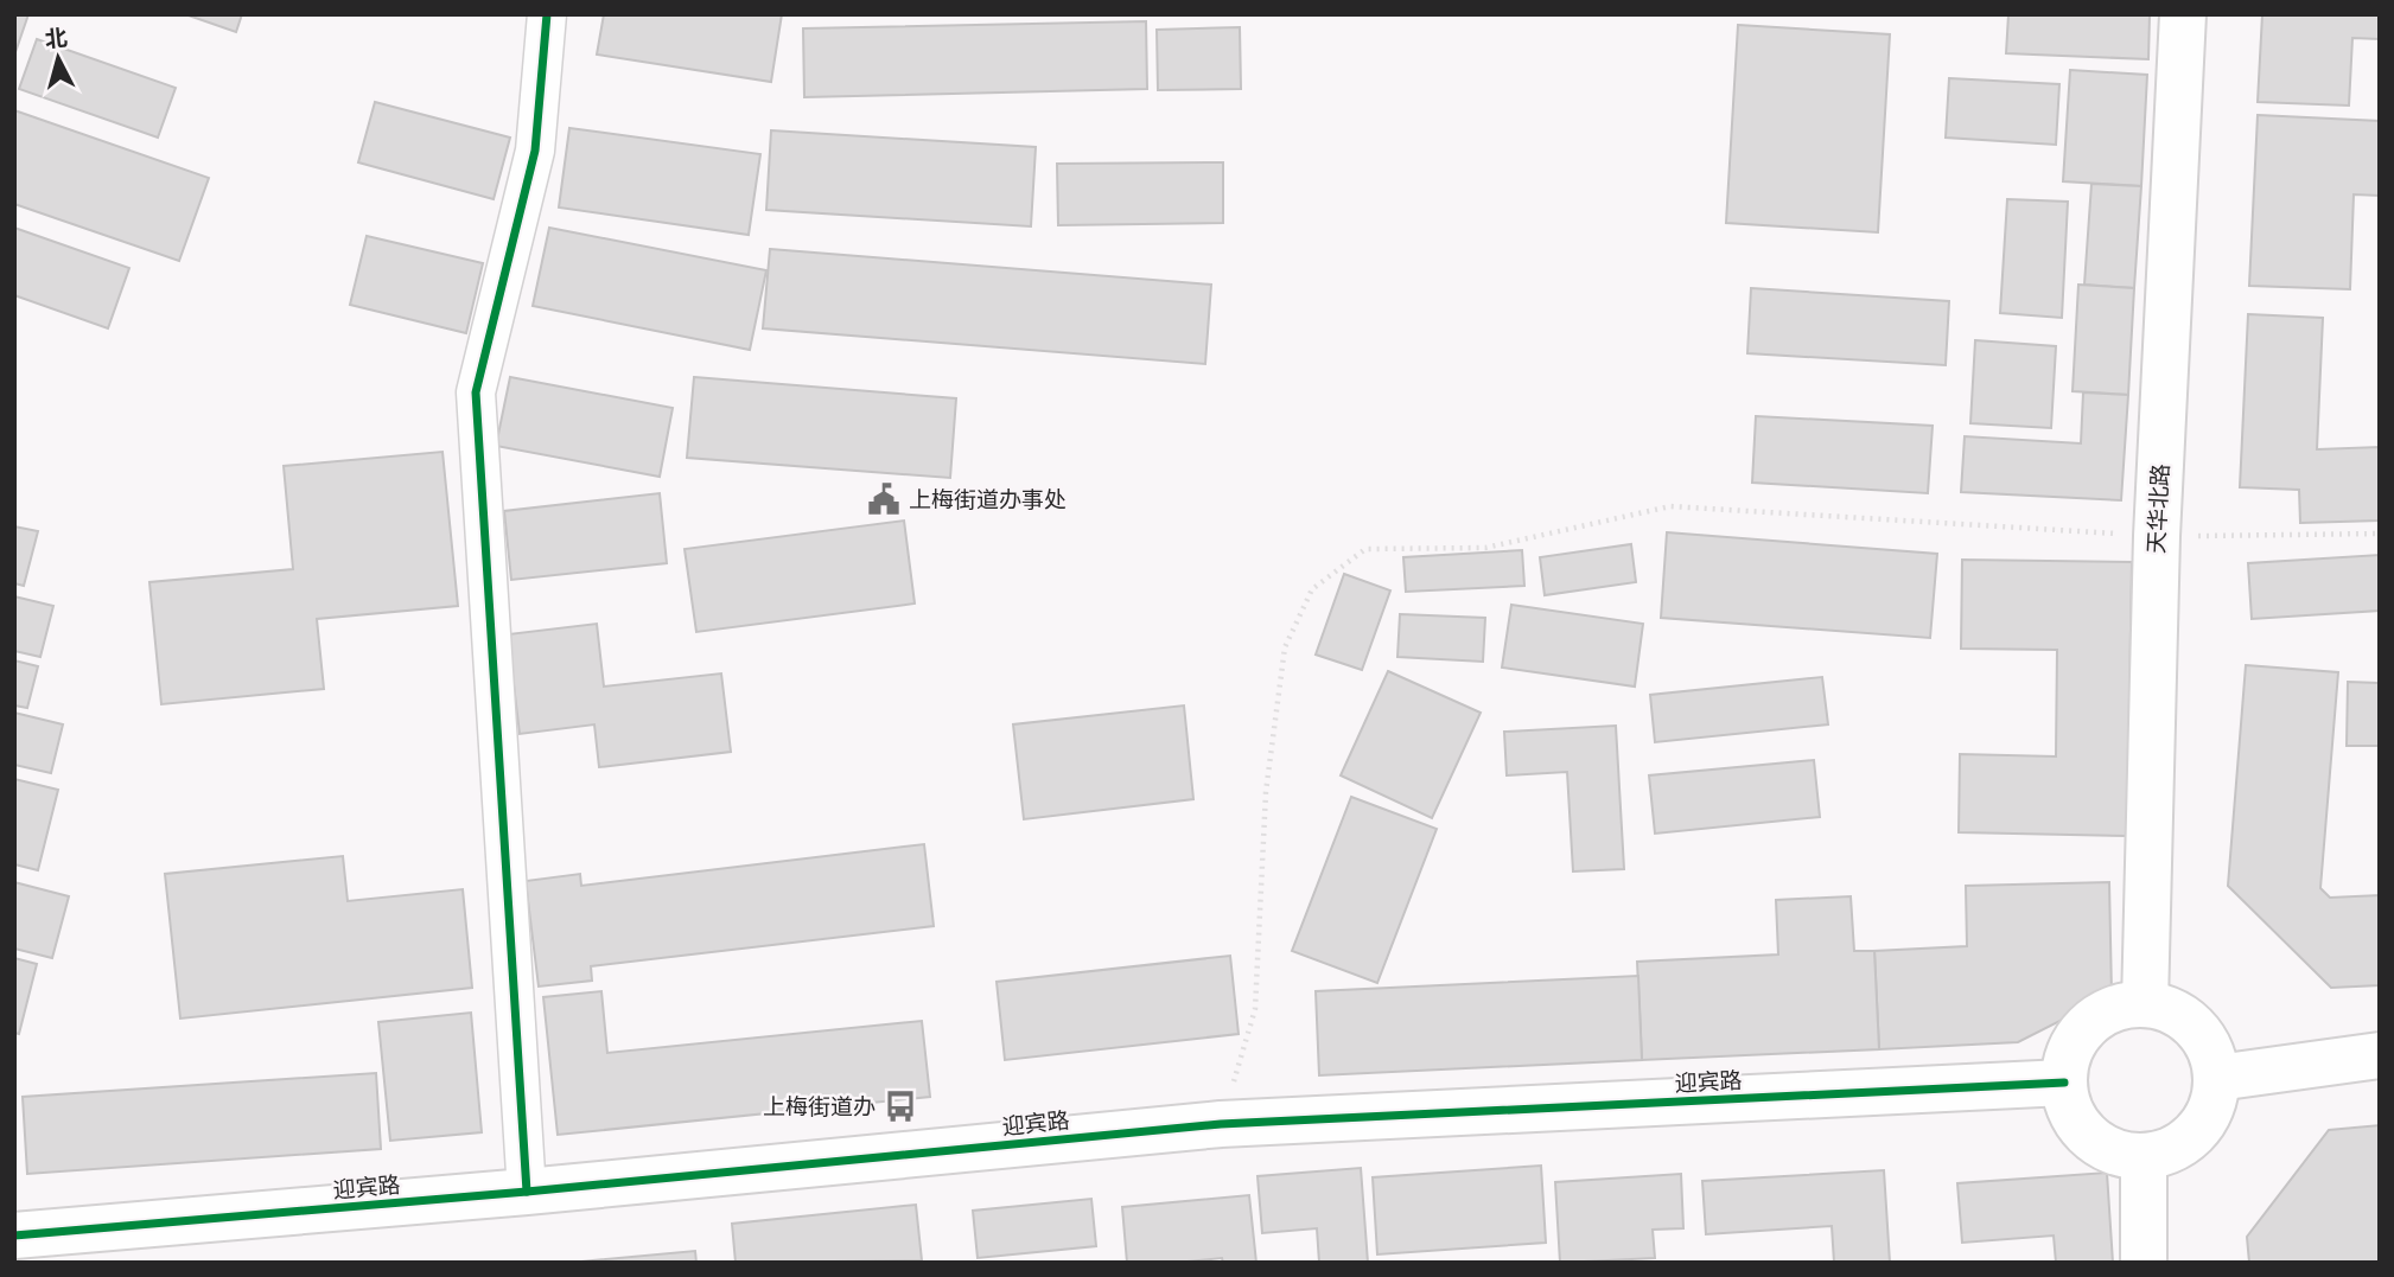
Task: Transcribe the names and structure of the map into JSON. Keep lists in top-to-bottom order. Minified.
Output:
{"streets":{"street":["天华北路","迎宾路"]},"crossings":[["天华北路","迎宾路"]],"places":{"public building":["上梅街道办事处"],"bus stop":["上梅街道办"]},"north":"top"}
